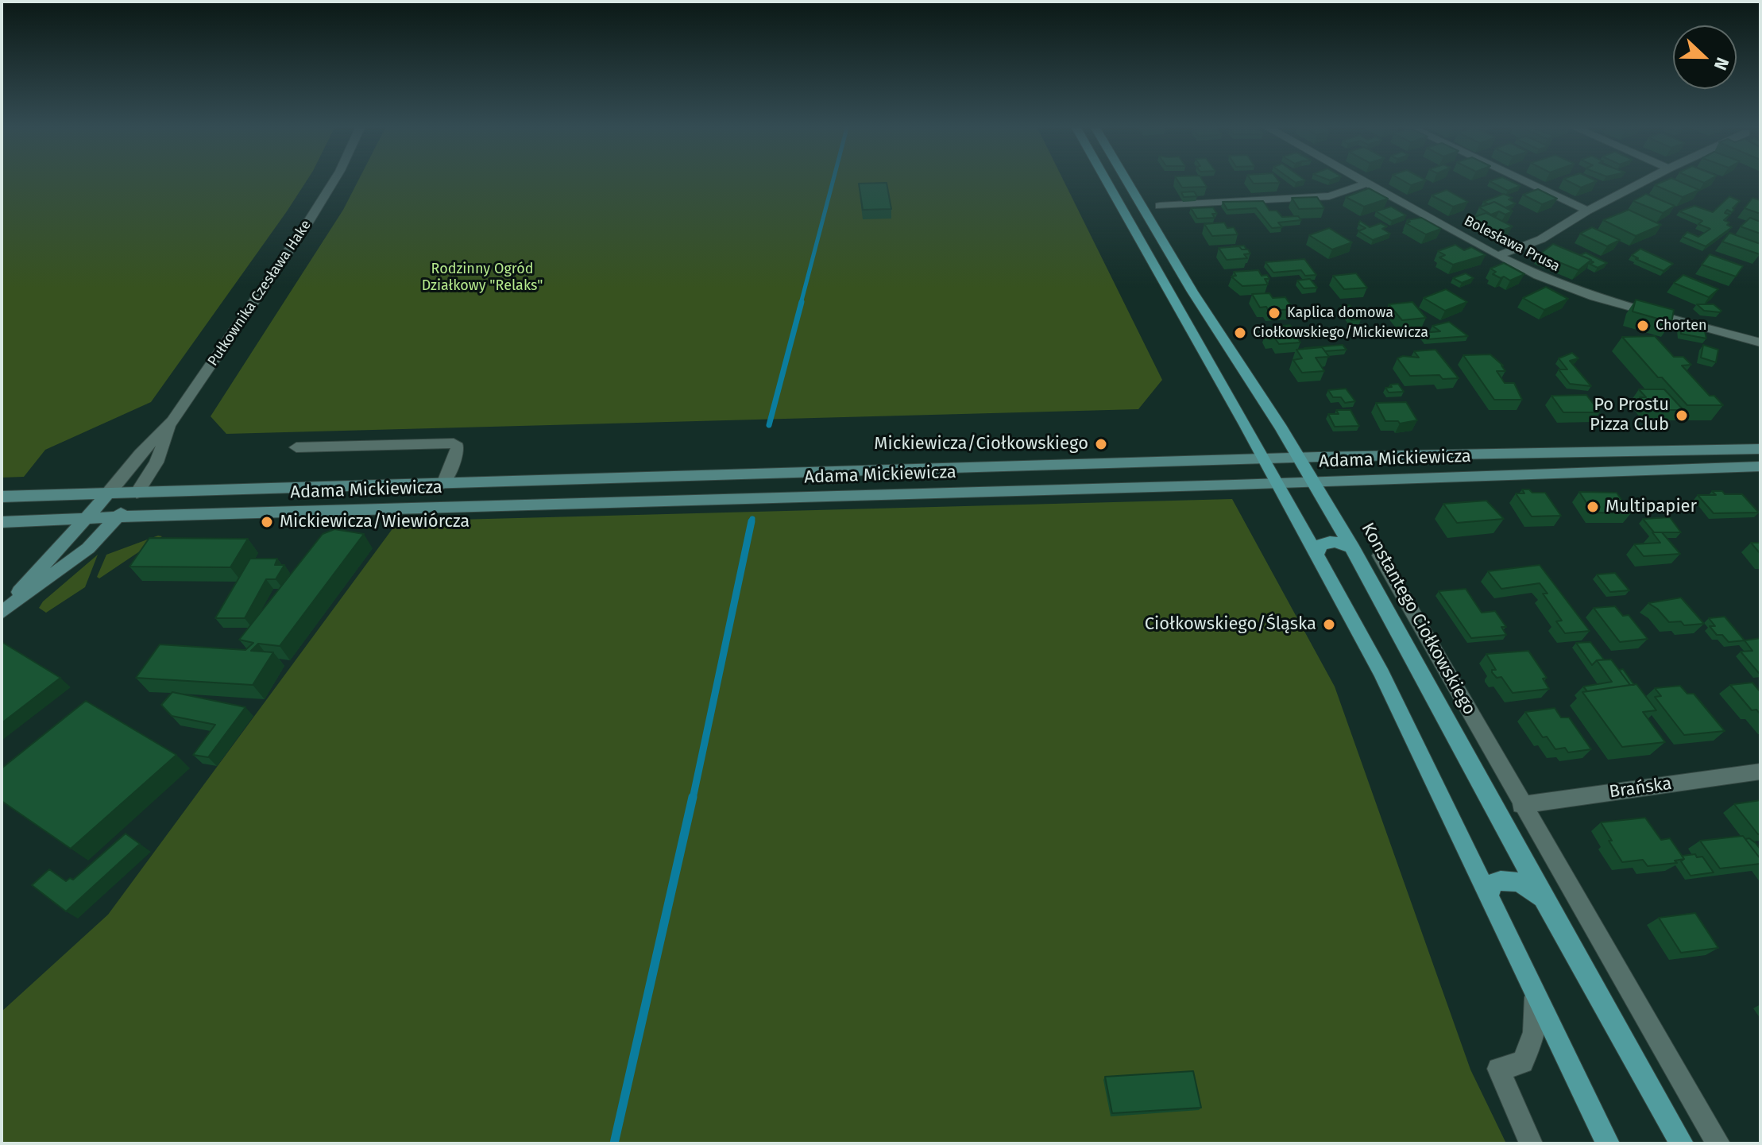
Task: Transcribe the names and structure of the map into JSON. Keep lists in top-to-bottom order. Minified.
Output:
{"streets":{"main road":["Konstantego Ciołkowskiego"],"street":["Bolesława Prusa","Pułkownika Czesława Hake","Adama Mickiewicza","Brańska"]},"crossings":[["Pułkownika Czesława Hake","Adama Mickiewicza"],["Adama Mickiewicza","Konstantego Ciołkowskiego"],["Konstantego Ciołkowskiego","Brańska"]],"parks":["Rodzinny Ogród Działkowy \"Relaks\""],"places":["Kaplica domowa","Chorten","Ciołkowskiego/Mickiewicza","Po Prostu Pizza Club","Mickiewicza/Ciołkowskiego","Multipapier","Mickiewicza/Wiewiórcza","Ciołkowskiego/Śląska"],"north":"right"}
